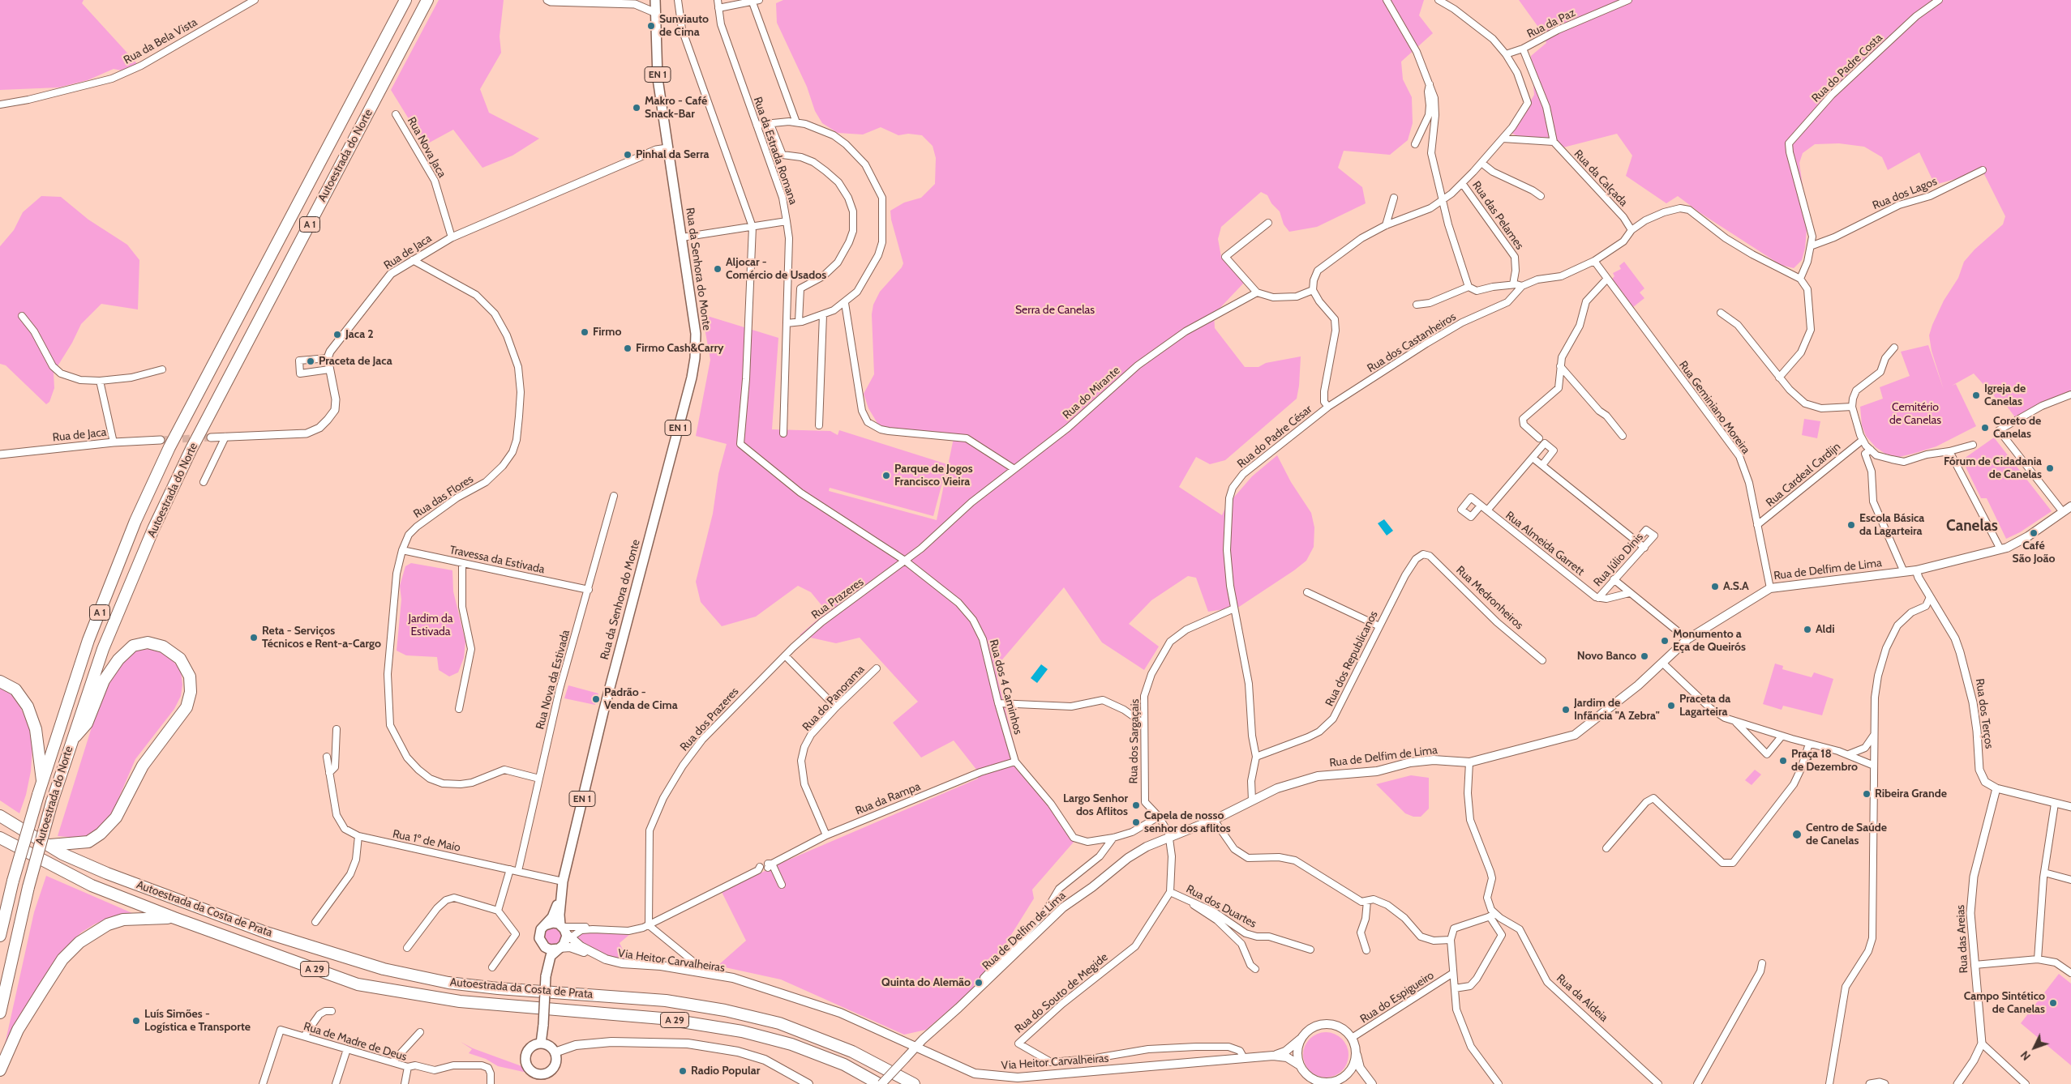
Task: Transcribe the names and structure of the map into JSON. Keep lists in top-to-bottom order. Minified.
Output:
{"streets":{"highway":["Autoestrada do Norte","A 1","Autoestrada da Costa de Prata","A 29"],"main road":["EN 1","Rua da Senhora do Monte","Rua de Delfim de Lima","Via Heitor Carvalheiras"],"street":["Rua da Paz","Rua da Bela Vista","Rua do Padre Costa","Rua Nova Jaca","Rua da Estrada Romana","Rua da Calçada","Rua dos Lagos","Rua das Pelames","Rua de Jaca","Rua dos Castanheiros","Rua do Mirante","Rua Geminiano Moreira","Rua do Padre César","Rua Cardeal Cardijn","Rua das Flores","Rua Almeida Garrett","Travessa da Estivada","Rua Júlio Dinis","Rua Medronheiros","Rua Prazeres","Rua dos Republicanos","Rua Nova da Estivada","Rua dos 4 Caminhos","Rua do Panorama","Rua dos Terços","Rua dos Prazeres","Rua dos Sargaçais","Rua da Rampa","Rua 1º de Maio","Rua dos Duartes","Rua das Areias","Rua do Souto de Megide","Rua do Espigueiro","Rua da Aldeia","Rua de Madre de Deus"]},"crossings":[["Rua do Padre Costa","Rua dos Lagos"],["EN 1","Rua da Senhora do Monte"],["EN 1","Rua da Rampa"],["EN 1","Rua 1º de Maio"],["EN 1","Via Heitor Carvalheiras"],["Rua Nova Jaca","Rua de Jaca"],["Rua de Jaca","Rua da Senhora do Monte"],["Rua de Jaca","Rua das Flores"],["Rua da Senhora do Monte","Rua 1º de Maio"],["Rua dos Castanheiros","Rua Geminiano Moreira"],["Rua dos Castanheiros","Rua do Padre César"],["Rua do Mirante","Rua Prazeres"],["Rua do Mirante","Rua dos 4 Caminhos"],["Rua Geminiano Moreira","Rua Cardeal Cardijn"],["Rua Geminiano Moreira","Rua de Delfim de Lima"],["Rua do Padre César","Rua de Delfim de Lima"],["Rua do Padre César","Rua dos Republicanos"],["Rua do Padre César","Rua dos Sargaçais"],["Rua das Flores","Travessa da Estivada"],["Rua das Flores","Rua Nova da Estivada"],["Rua Almeida Garrett","Rua Júlio Dinis"],["Travessa da Estivada","Rua Nova da Estivada"],["Rua de Delfim de Lima","Rua dos Terços"],["Rua de Delfim de Lima","Rua dos Sargaçais"],["Rua de Delfim de Lima","Autoestrada da Costa de Prata"],["Rua de Delfim de Lima","Via Heitor Carvalheiras"],["Rua Medronheiros","Rua dos Republicanos"],["Rua Prazeres","Rua dos 4 Caminhos"],["Rua Prazeres","Rua dos Prazeres"],["Rua Nova da Estivada","Rua 1º de Maio"],["Rua dos 4 Caminhos","Rua dos Sargaçais"],["Rua dos 4 Caminhos","Rua da Rampa"],["Rua do Panorama","Rua da Rampa"],["Rua dos Terços","Rua das Areias"],["Rua dos Prazeres","Rua da Rampa"],["Rua da Rampa","Via Heitor Carvalheiras"],["Rua dos Duartes","Rua do Souto de Megide"],["Via Heitor Carvalheiras","Rua do Souto de Megide"],["Via Heitor Carvalheiras","Rua do Espigueiro"]],"districts":["Canelas"],"parks":["Serra de Canelas","Cemitério de Canelas","Jardim da Estivada"],"places":["Sunviauto de Cima","Makro - Café Snack-Bar","Pinhal da Serra","Aljocar - Comércio de Usados","Firmo","Jaca 2","Firmo Cash&Carry","Praceta de Jaca","Igreja de Canelas","Coreto de Canelas","Fórum de Cidadania de Canelas","Parque de Jogos Francisco Vieira","Escola Básica da Lagarteira","Café São João","A.S.A","Aldi","Reta - Serviços Técnicos e Rent-a-Cargo","Monumento a Eça de Queirós","Novo Banco","Padrão - Venda de Cima","Praceta da Lagarteira","Jardim de Infãncia \"A Zebra\"","Praça 18 de Dezembro","Ribeira Grande","Largo Senhor dos Aflitos","Capela de nosso senhor dos aflitos","Centro de Saúde de Canelas","Quinta do Alemão","Campo Sintético de Canelas","Luís Simões - Logística e Transporte","Radio Popular"],"north":"bottom left"}
